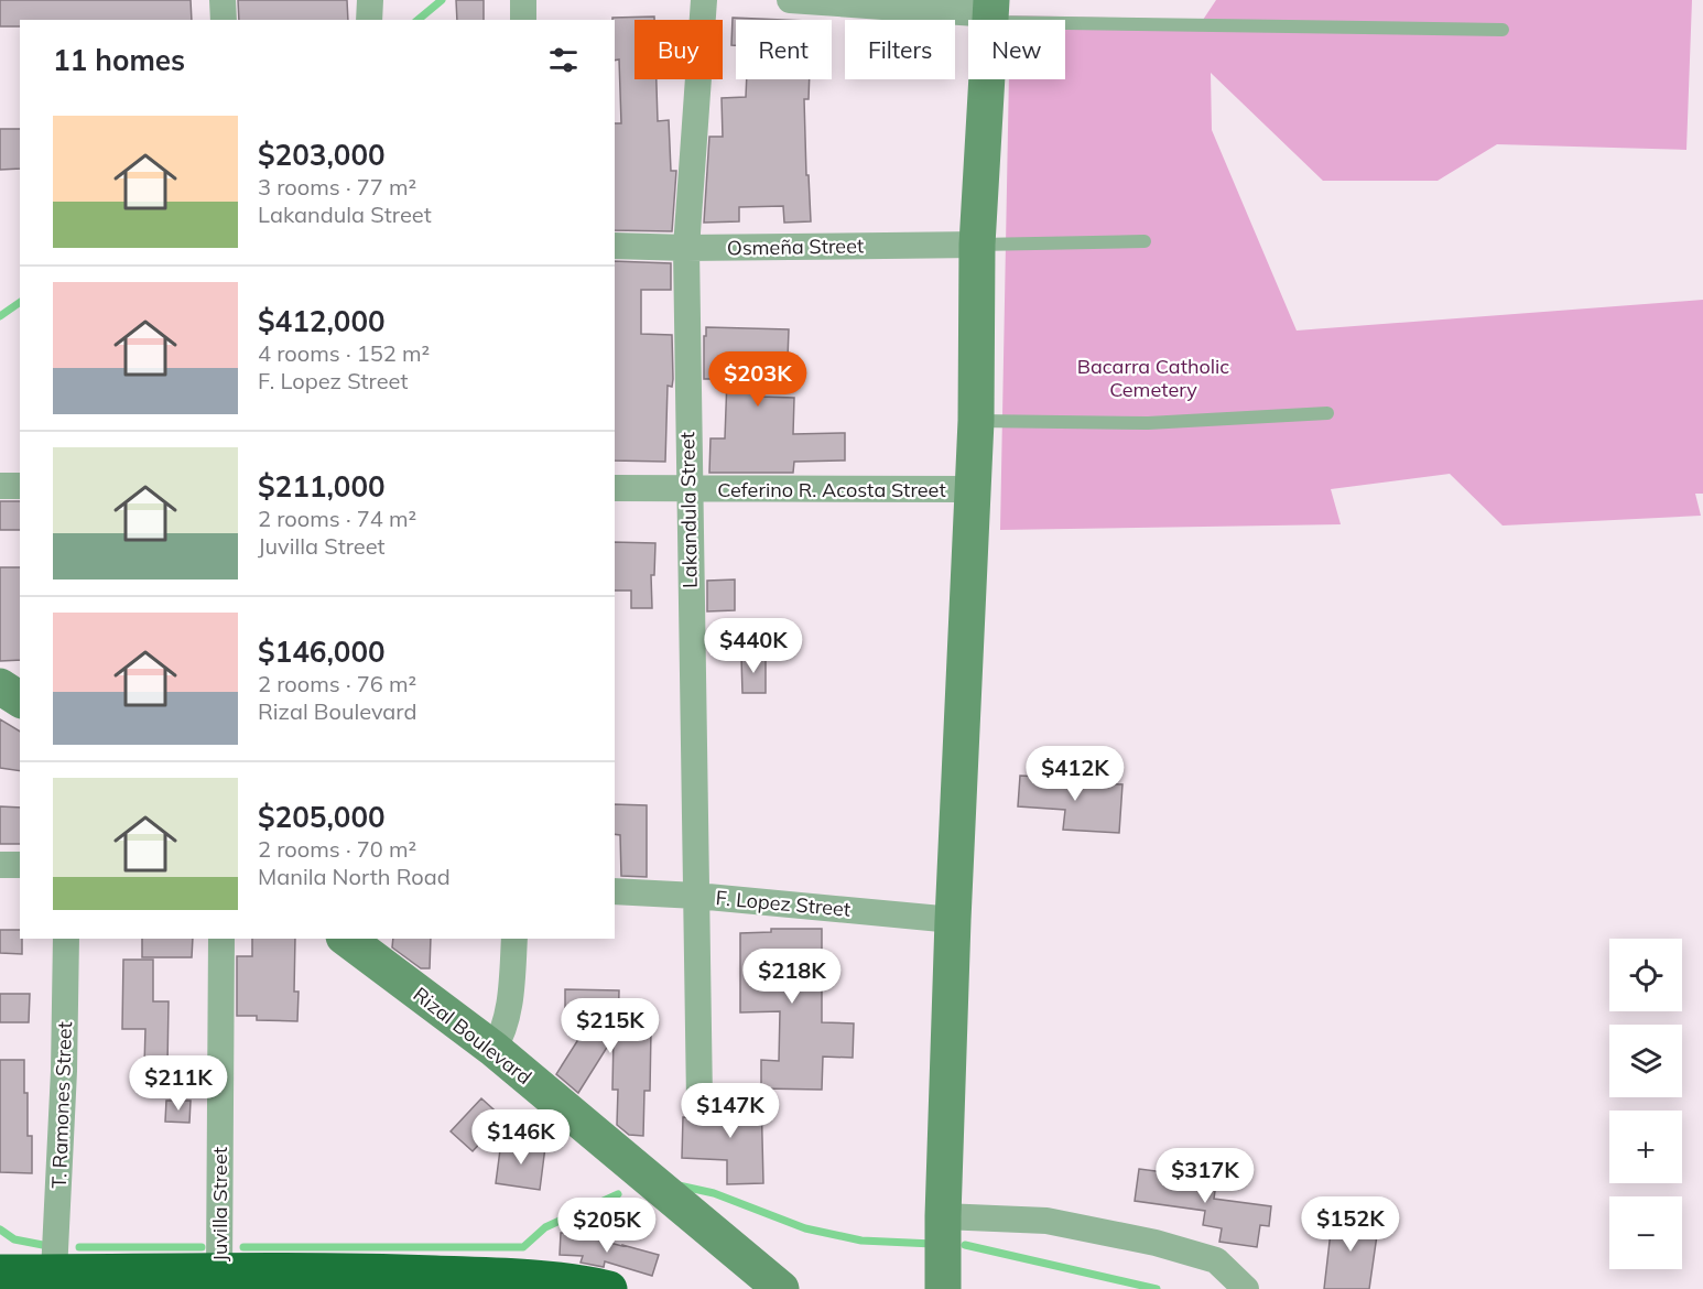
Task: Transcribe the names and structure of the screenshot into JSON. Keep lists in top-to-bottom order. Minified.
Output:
{"streets":{"street":["Osmeña Street","Ceferino R. Acosta Street","Lakandula Street","F. Lopez Street","Rizal Boulevard","T. Ramones Street","Juvilla Street"]},"crossings":[["Osmeña Street","Lakandula Street"],["Ceferino R. Acosta Street","Lakandula Street"],["Lakandula Street","F. Lopez Street"]],"parks":["Bacarra Catholic Cemetery"],"page":{"chip":["Buy","Rent","Filters","New"],"heading":"11 homes","list":[{"name":"$203,000","note":"3 rooms · 77 m² · Lakandula Street"},{"name":"$412,000","note":"4 rooms · 152 m² · F. Lopez Street"},{"name":"$211,000","note":"2 rooms · 74 m² · Juvilla Street"},{"name":"$146,000","note":"2 rooms · 76 m² · Rizal Boulevard"},{"name":"$205,000","note":"2 rooms · 70 m² · Manila North Road"}],"price":["$203K","$440K","$412K","$218K","$215K","$211K","$147K","$146K","$317K","$152K","$205K"],"map_buttons":["+","−"]}}
